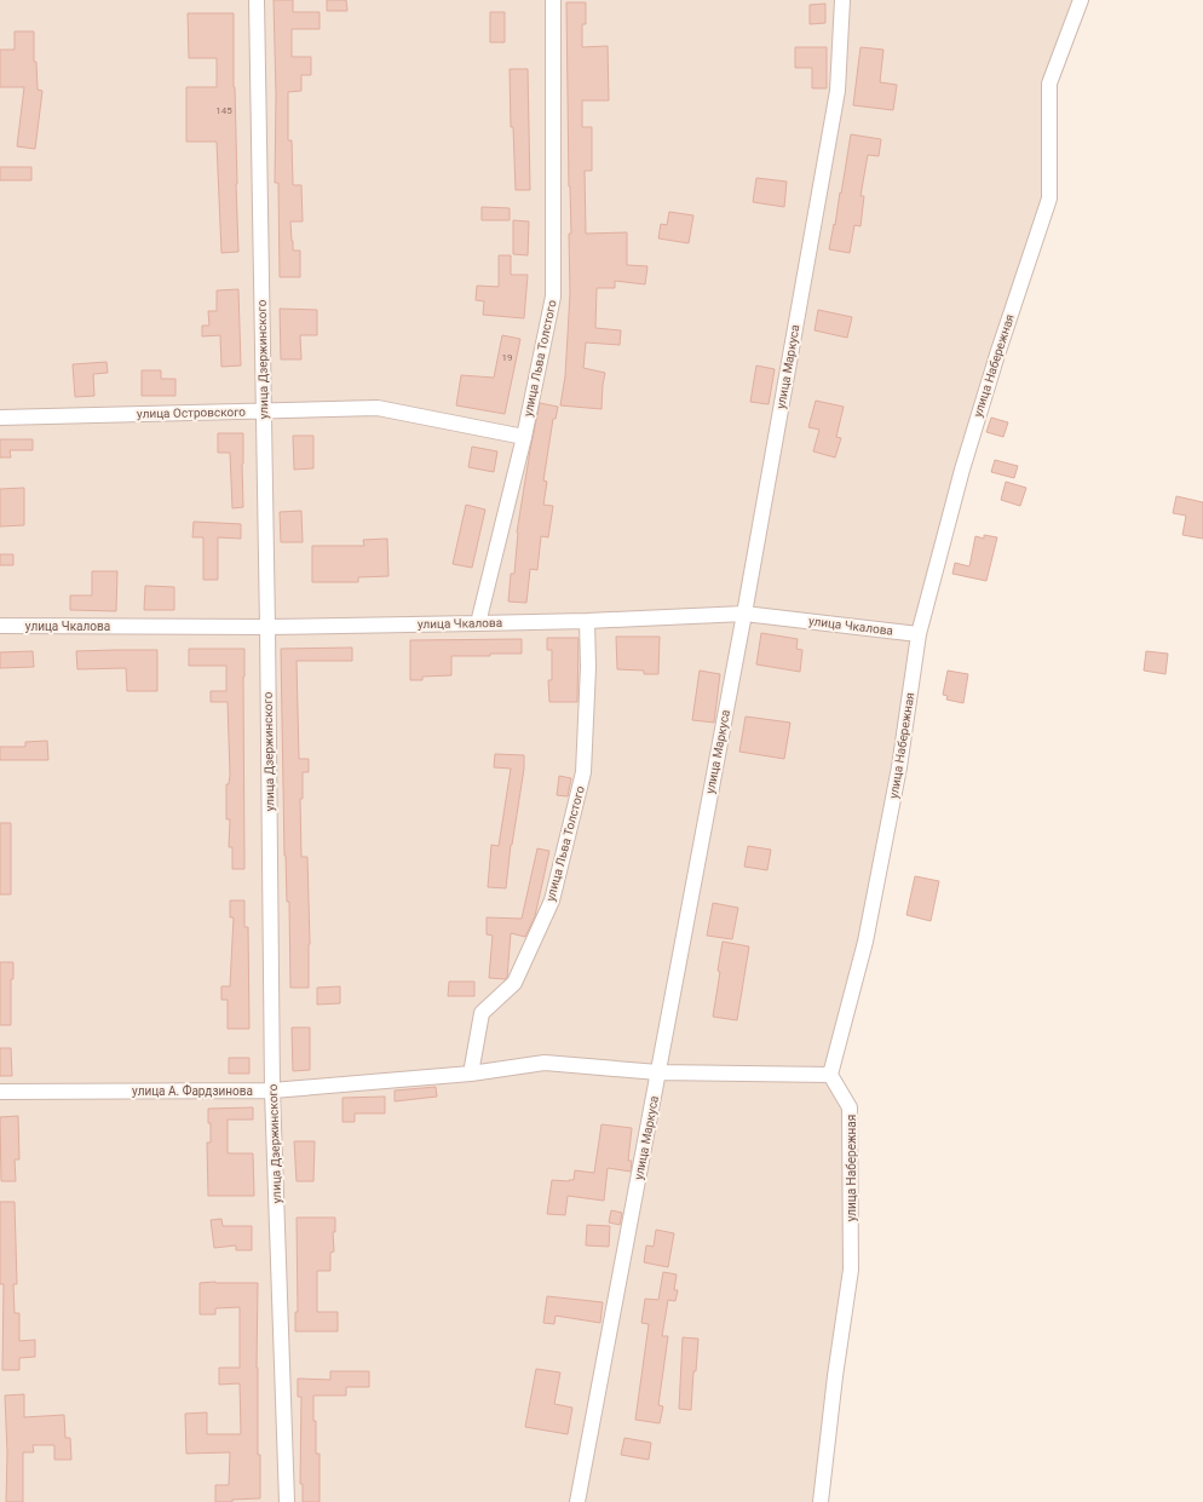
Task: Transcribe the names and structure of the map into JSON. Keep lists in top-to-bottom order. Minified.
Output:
{"streets":{"street":["улица Льва Толстого","улица Дзержинского","улица Набережная","улица Маркуса","улица Островского","улица Чкалова","улица А. Фардзинова"]},"crossings":[["улица Льва Толстого","улица Островского"],["улица Льва Толстого","улица Чкалова"],["улица Льва Толстого","улица А. Фардзинова"],["улица Дзержинского","улица Островского"],["улица Дзержинского","улица Чкалова"],["улица Дзержинского","улица А. Фардзинова"],["улица Набережная","улица Чкалова"],["улица Набережная","улица А. Фардзинова"],["улица Маркуса","улица Чкалова"],["улица Маркуса","улица А. Фардзинова"]],"house_numbers":["145","19"]}
